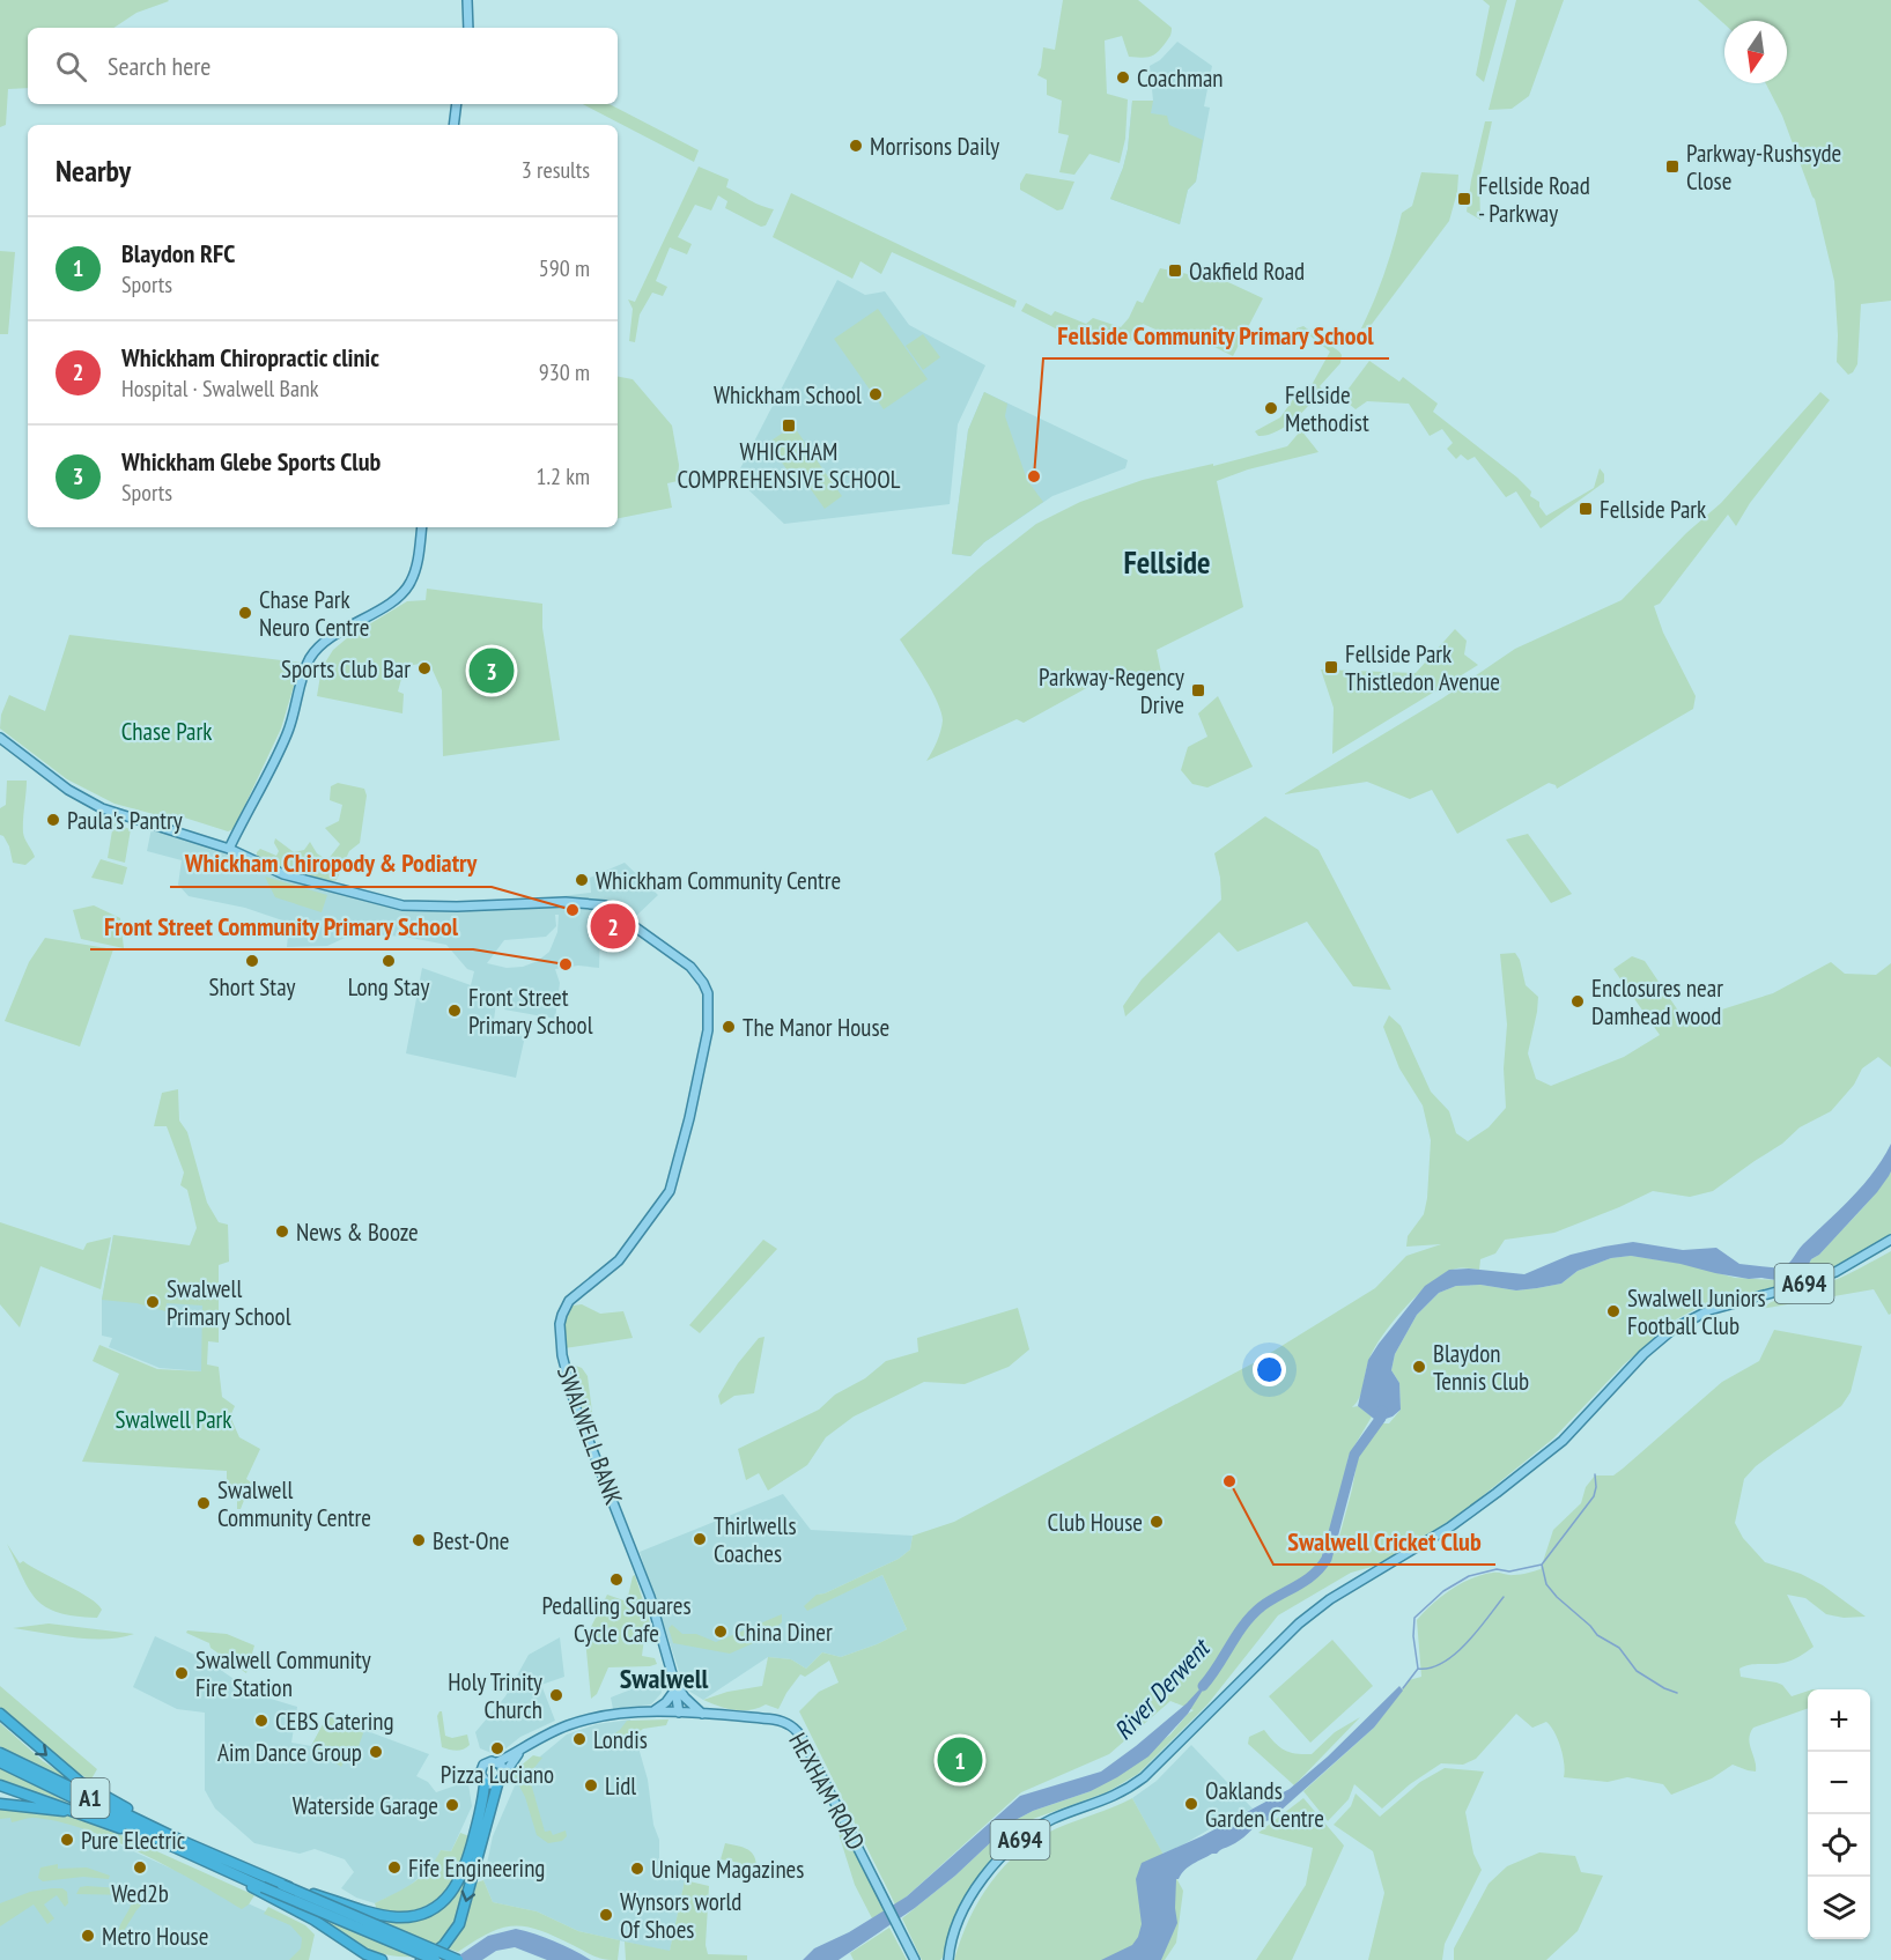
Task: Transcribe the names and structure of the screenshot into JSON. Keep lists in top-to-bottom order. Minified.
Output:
{"streets":{"highway":["A1"],"main road":["A694","SWALWELL BANK","HEXHAM ROAD"]},"crossings":[["SWALWELL BANK","HEXHAM ROAD"],["HEXHAM ROAD","A1"]],"districts":["Fellside","Swalwell"],"water":["River Derwent"],"parks":["Chase Park","Swalwell Park"],"places":{"other":["Coachman","Morrisons Daily","Whickham School","Fellside Methodist","Fellside Community Primary School","Chase Park Neuro Centre","Sports Club Bar","Paula's Pantry","Whickham Community Centre","Whickham Chiropody & Podiatry","Short Stay","Long Stay","Front Street Community Primary School","Enclosures near Damhead wood","Front Street Primary School","The Manor House","News & Booze","Swalwell Primary School","Swalwell Juniors Football Club","Blaydon Tennis Club","Swalwell Cricket Club","Swalwell Community Centre","Club House","Thirlwells Coaches","Best-One","Pedalling Squares Cycle Cafe","China Diner","Swalwell Community Fire Station","Holy Trinity Church","CEBS Catering","Londis","Pizza Luciano","Aim Dance Group","Lidl","Oaklands Garden Centre","Waterside Garage","Pure Electric","Wed2b","Fife Engineering","Unique Magazines","Wynsors world Of Shoes","Metro House"],"transit":["Parkway-Rushsyde Close","Fellside Road - Parkway","Oakfield Road","WHICKHAM COMPREHENSIVE SCHOOL","Fellside Park","Fellside Park Thistledon Avenue","Parkway-Regency Drive"]},"north":"bottom","page":{"search":"Search here","heading":["Nearby","3 results"],"list":[{"mark":"1","name":"Blaydon RFC","note":"Sports","value":"590 m"},{"mark":"2","name":"Whickham Chiropractic clinic","note":"Hospital · Swalwell Bank","value":"930 m"},{"mark":"3","name":"Whickham Glebe Sports Club","note":"Sports","value":"1.2 km"}],"pins":["3","2","1"],"map_buttons":["+","−"]}}
